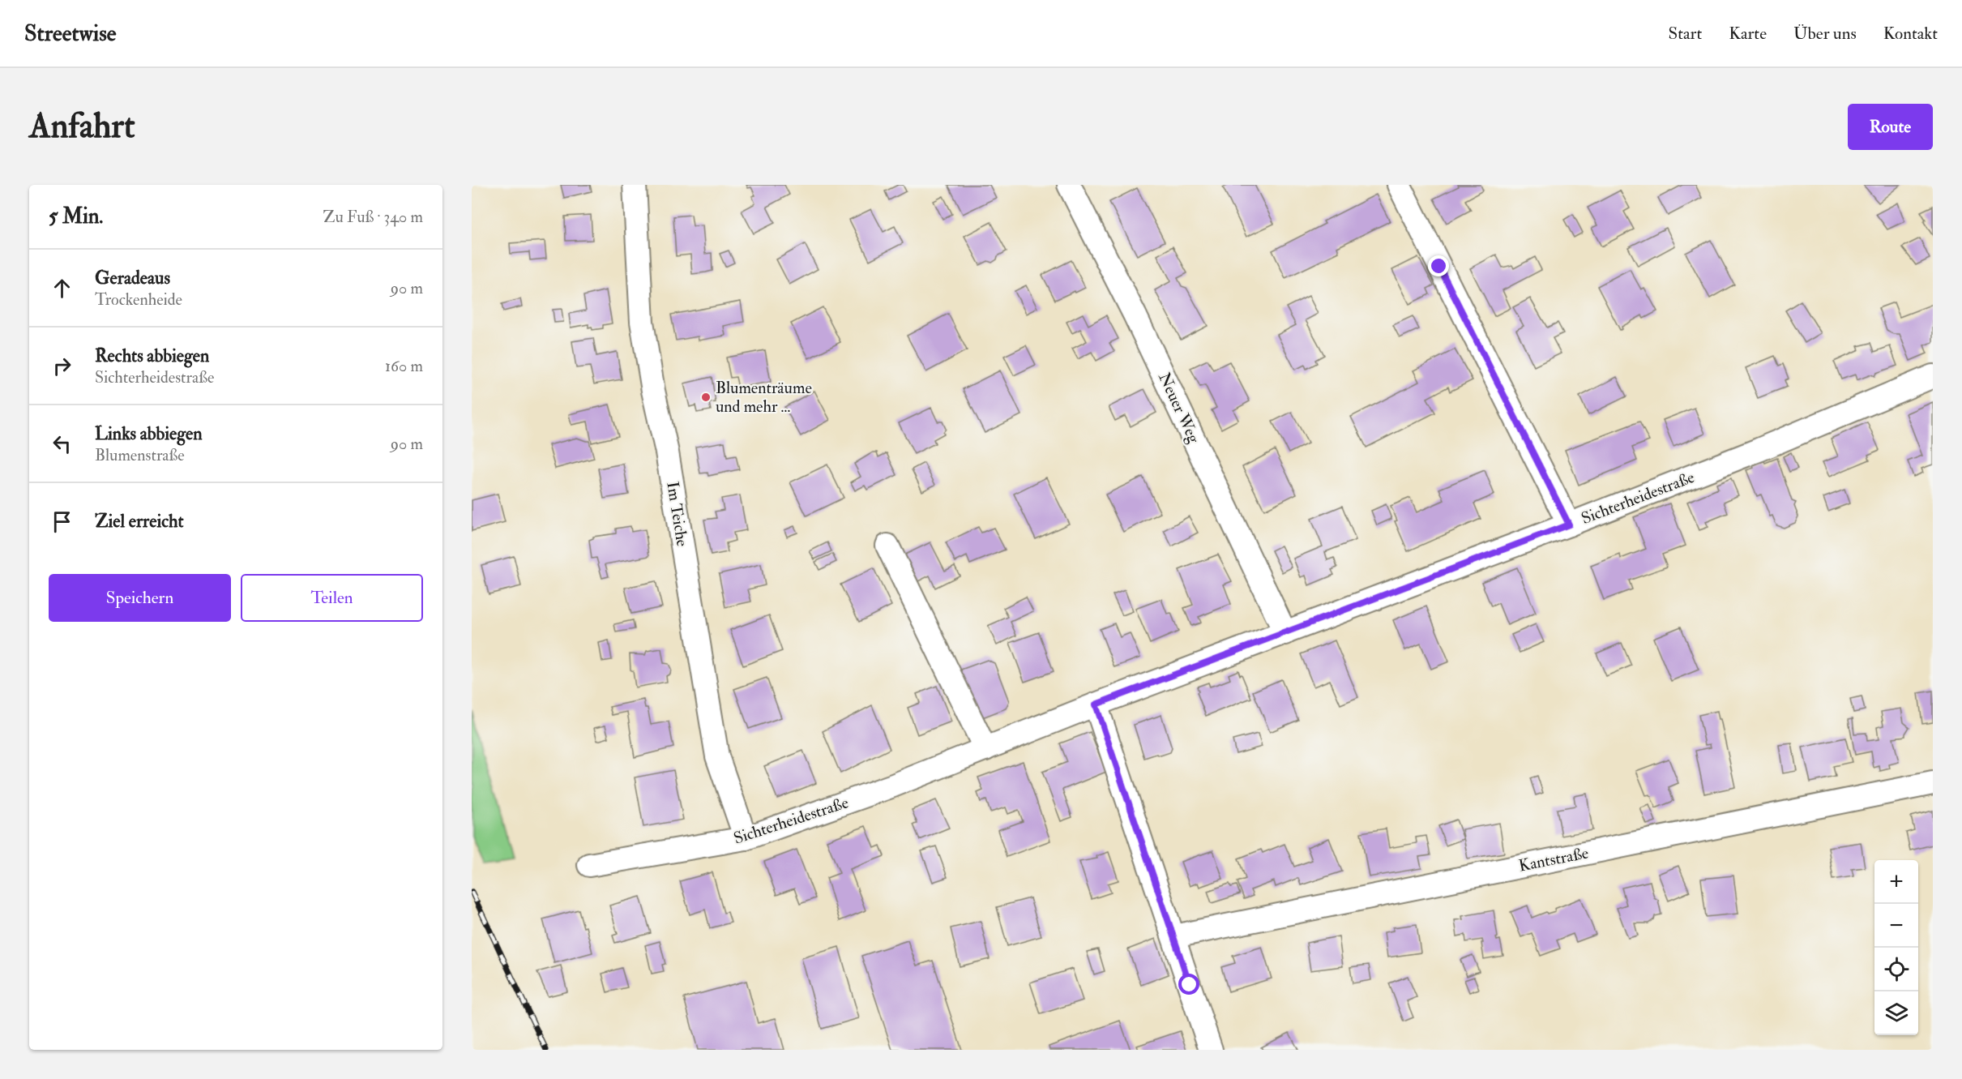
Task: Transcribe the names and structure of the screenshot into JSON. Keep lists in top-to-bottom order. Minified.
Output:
{"streets":{"street":["Neuer Weg","Sichterheidestraße","Im Teiche","Kantstraße"]},"crossings":[["Neuer Weg","Sichterheidestraße"],["Sichterheidestraße","Im Teiche"]],"places":["Blumenträume und mehr ..."],"page":{"header":"Streetwise","nav":["Start","Karte","Über uns","Kontakt"],"buttons":["Route",["Speichern","Teilen"]],"title":"Anfahrt","heading":["5 Min.","Zu Fuß · 340 m"],"list":[["Geradeaus","Trockenheide","90 m"],["Rechts abbiegen","Sichterheidestraße","160 m"],["Links abbiegen","Blumenstraße","90 m"],"Ziel erreicht"],"map_buttons":["+","−"]}}
